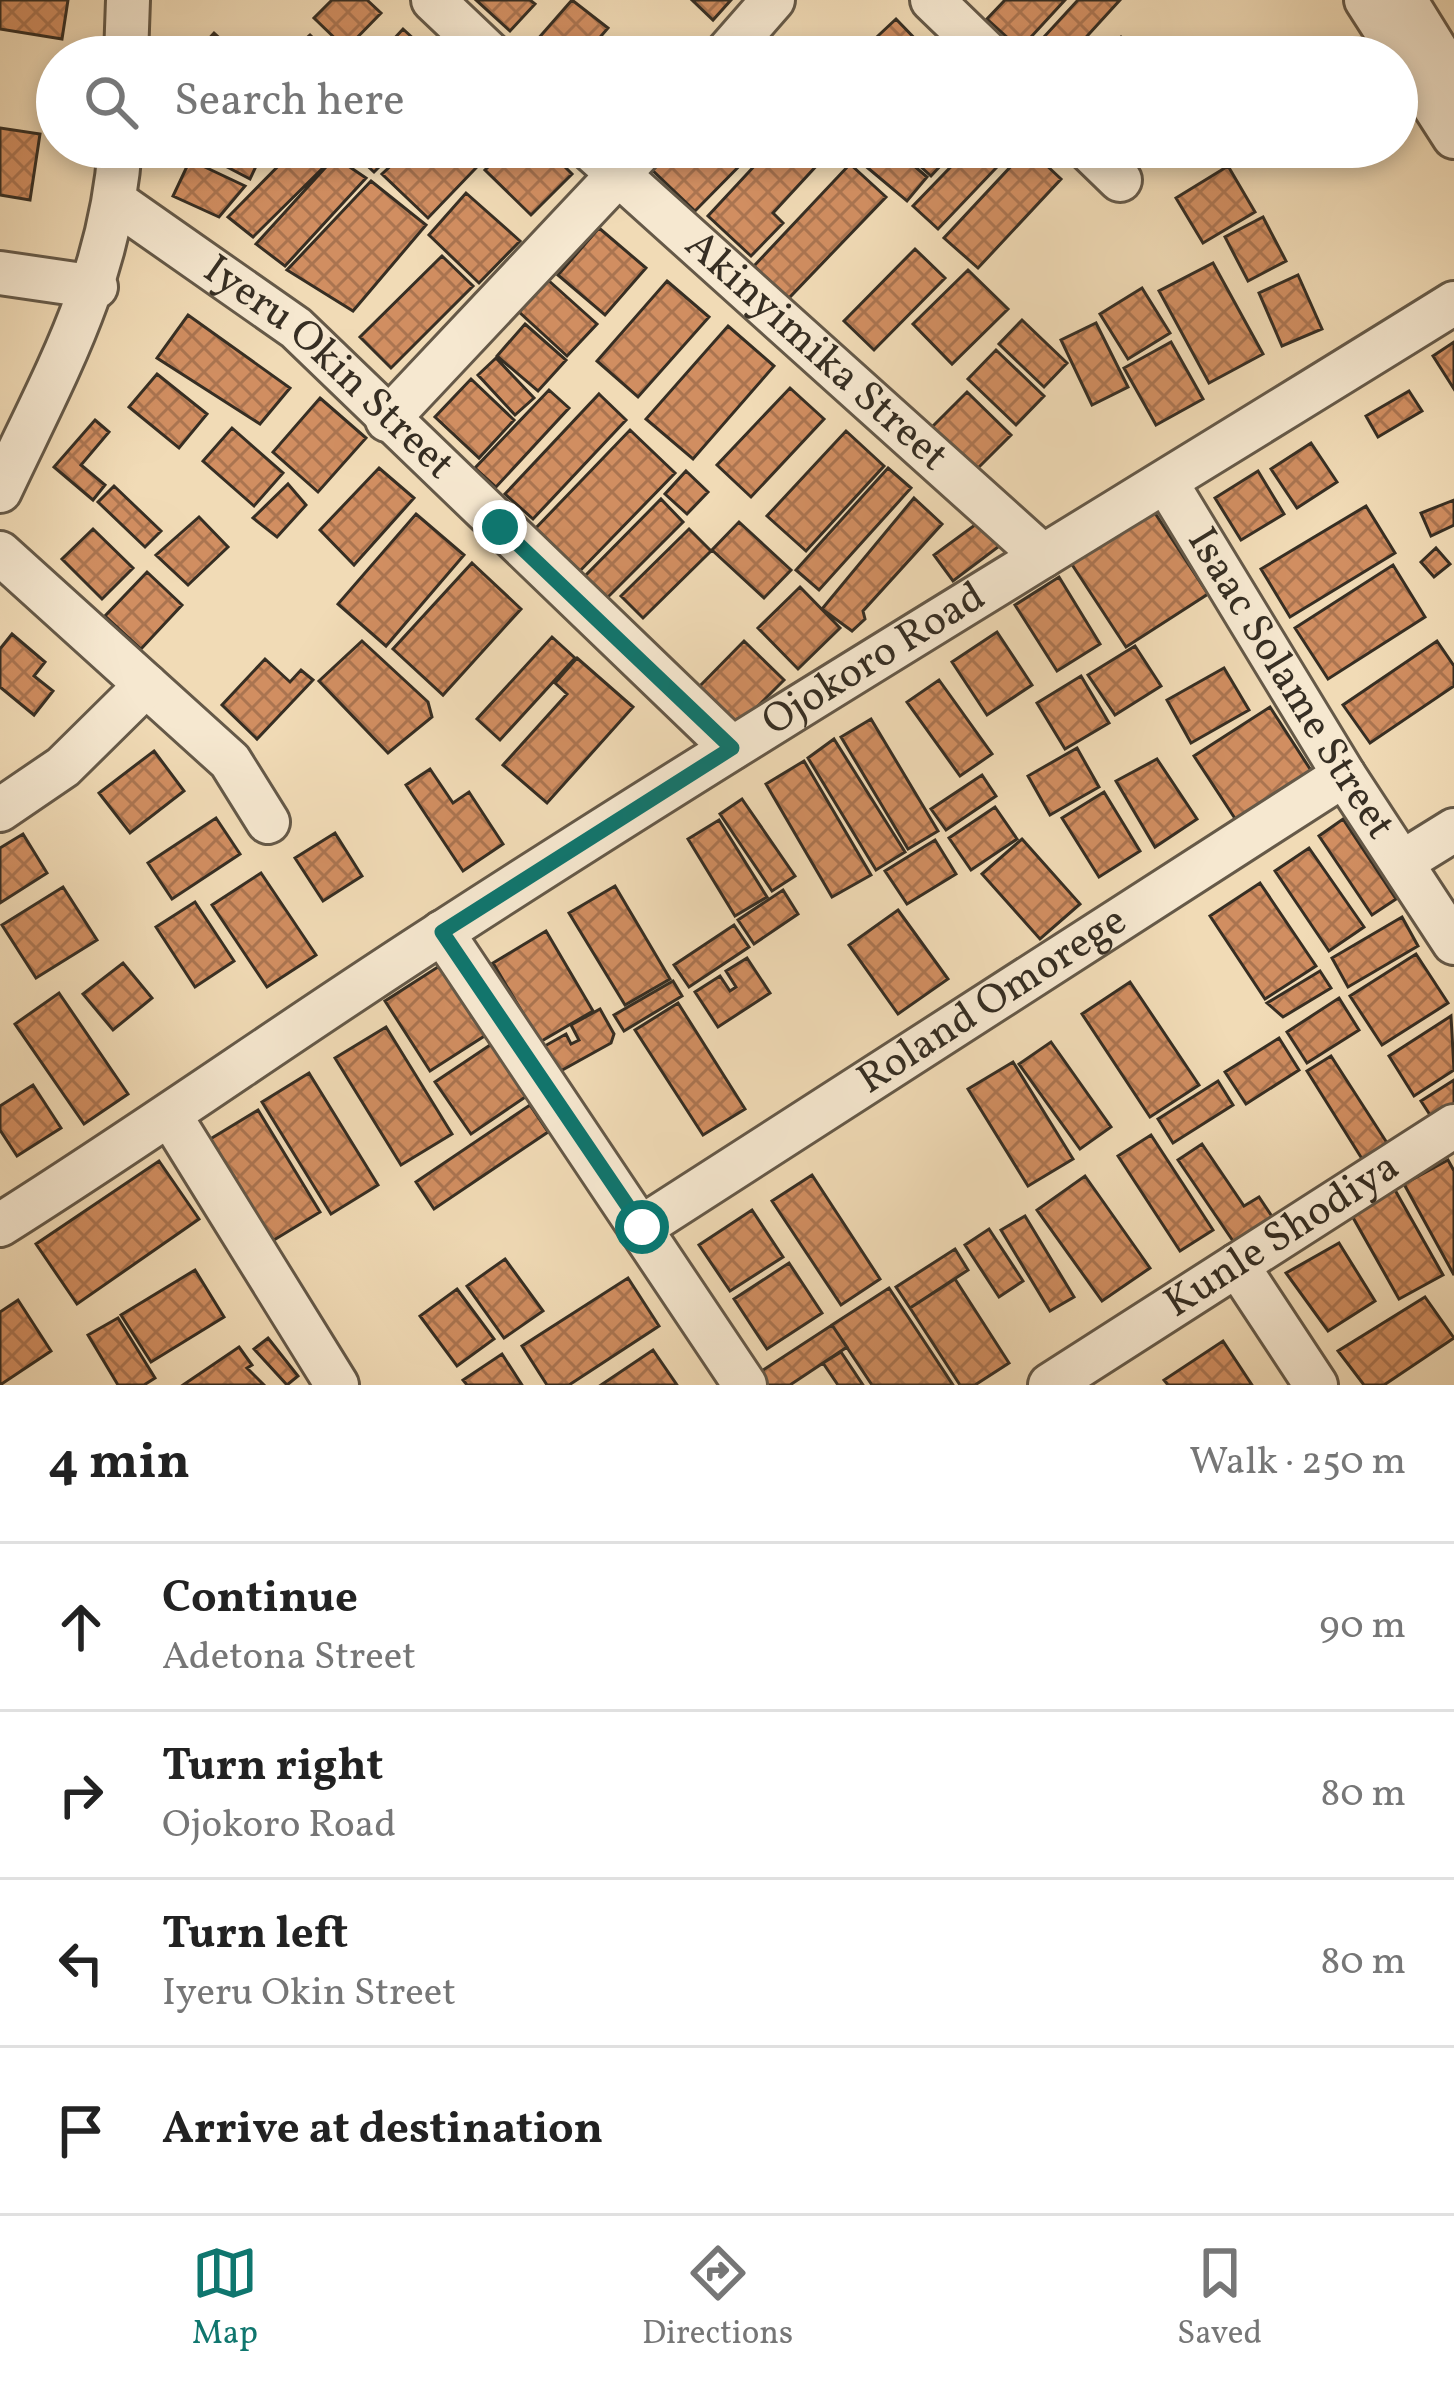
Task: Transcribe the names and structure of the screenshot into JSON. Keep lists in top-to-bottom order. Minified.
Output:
{"streets":{"street":["Akinyimika Street","Iyeru Okin Street","Ojokoro Road","Isaac Solame Street","Roland Omorege","Kunle Shodiya"]},"crossings":[["Akinyimika Street","Ojokoro Road"],["Iyeru Okin Street","Ojokoro Road"],["Ojokoro Road","Isaac Solame Street"],["Isaac Solame Street","Roland Omorege"]],"page":{"search":"Search here","heading":["4 min","Walk · 250 m"],"list":[["Continue","Adetona Street","90 m"],["Turn right","Ojokoro Road","80 m"],["Turn left","Iyeru Okin Street","80 m"],"Arrive at destination"],"nav":["Map","Directions","Saved"]}}
